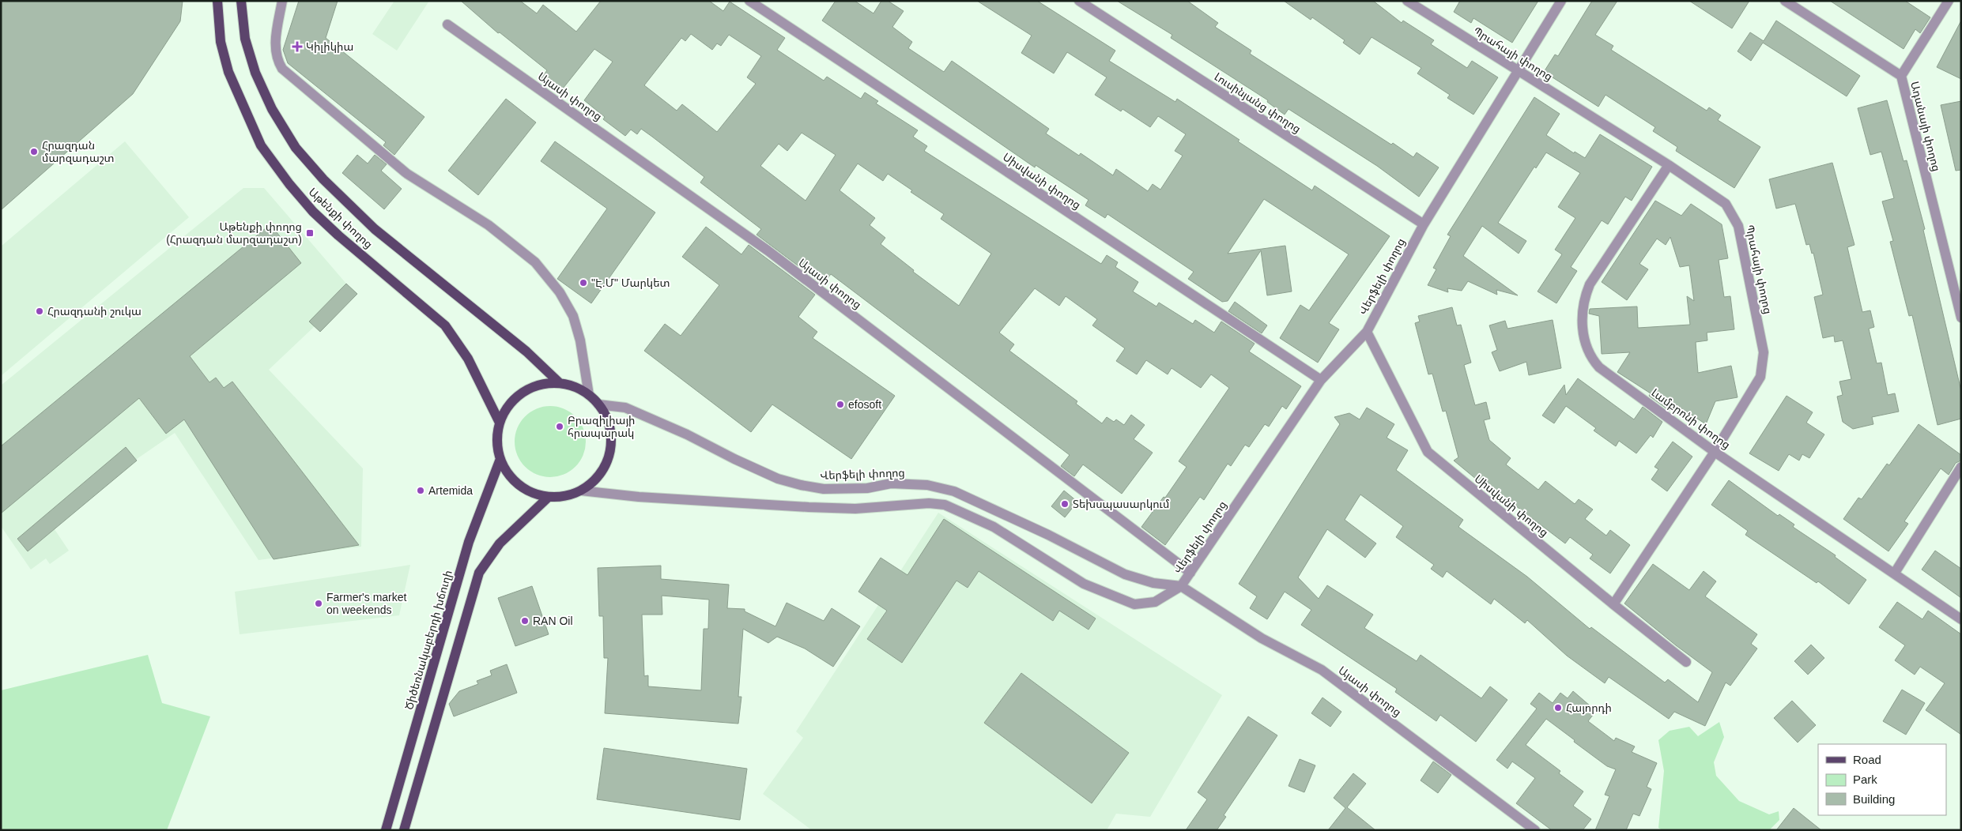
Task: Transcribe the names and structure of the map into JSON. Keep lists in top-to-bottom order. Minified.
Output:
{"streets":{"main road":["Աթենքի փողոց","Ծիծեռնակաբերդի խճուղի"],"street":["Պրահայի փողոց","Այասի փողոց","Լուսինյանց փողոց","Ադանայի փողոց","Սիսվանի փողոց","Վերֆելի փողոց","Լամբրոնի փողոց"]},"crossings":[["Պրահայի փողոց","Սիսվանի փողոց"],["Պրահայի փողոց","Վերֆելի փողոց"],["Պրահայի փողոց","Լամբրոնի փողոց"],["Այասի փողոց","Վերֆելի փողոց"],["Լուսինյանց փողոց","Վերֆելի փողոց"],["Սիսվանի փողոց","Վերֆելի փողոց"],["Աթենքի փողոց","Վերֆելի փողոց"],["Աթենքի փողոց","Ծիծեռնակաբերդի խճուղի"],["Վերֆելի փողոց","Ծիծեռնակաբերդի խճուղի"]],"places":{"health":["Կիլիկիա"],"other":["Հրազդան մարզադաշտ","\"Է.Մ\" Մարկետ","Հրազդանի շուկա","efosoft","Բրազիլիայի հրապարակ","Artemida","Տեխսպասարկում","Farmer's market on weekends","RAN Oil","Հայորդի"],"transit":["Աթենքի փողոց (Հրազդան մարզադաշտ)"]},"legend":["Road","Park","Building"]}
